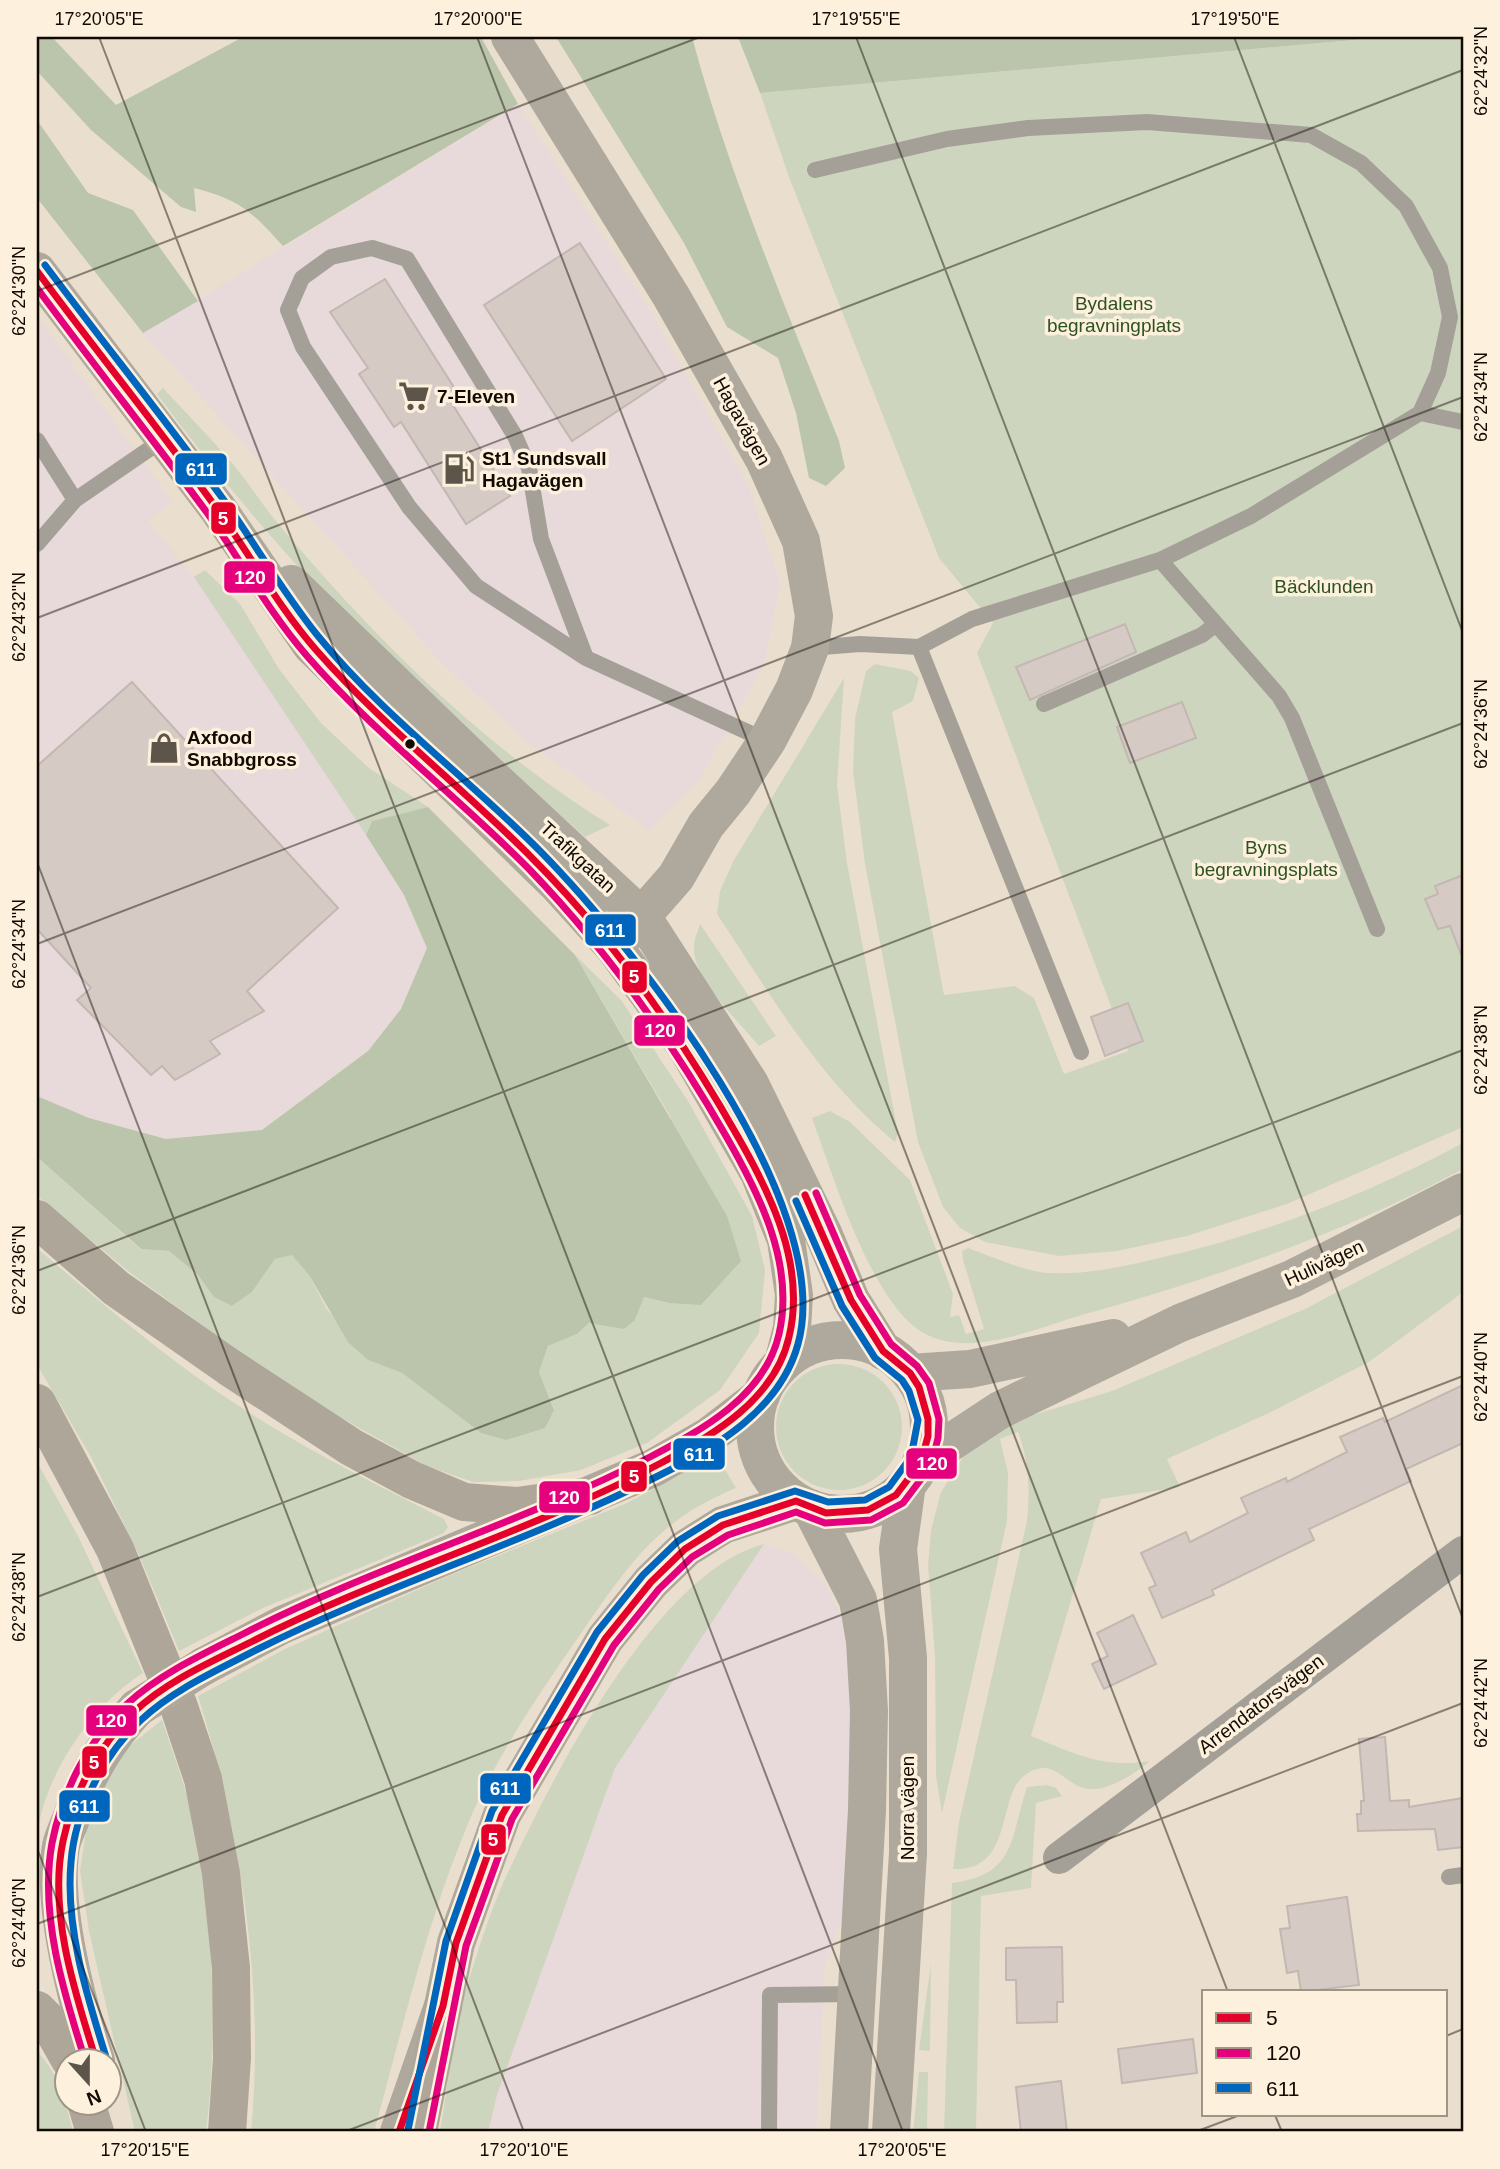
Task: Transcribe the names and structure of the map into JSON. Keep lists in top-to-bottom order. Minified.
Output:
{"streets":{"main road":["Hagavägen","Trafikgatan","Hulivägen","Norra vägen"],"street":["Arrendatorsvägen"]},"crossings":[["Hagavägen","Trafikgatan"],["Trafikgatan","Hulivägen"],["Trafikgatan","Norra vägen"],["Hulivägen","Norra vägen"]],"parks":["Bydalens begravningplats","Bäcklunden","Byns begravningsplats"],"places":{"supermarket":["7-Eleven"],"fuel station":["St1 Sundsvall Hagavägen"],"shop":["Axfood Snabbgross"]},"lines":["transit line 611","transit line 5","transit line 120"],"legend":["5","120","611"],"north":"bottom","coordinates":["17°20'05\"E","17°20'00\"E","17°19'55\"E","17°19'50\"E","62°24'32\"N","62°24'30\"N","62°24'34\"N","62°24'36\"N","62°24'38\"N","62°24'40\"N","62°24'42\"N","17°20'15\"E","17°20'10\"E"]}
